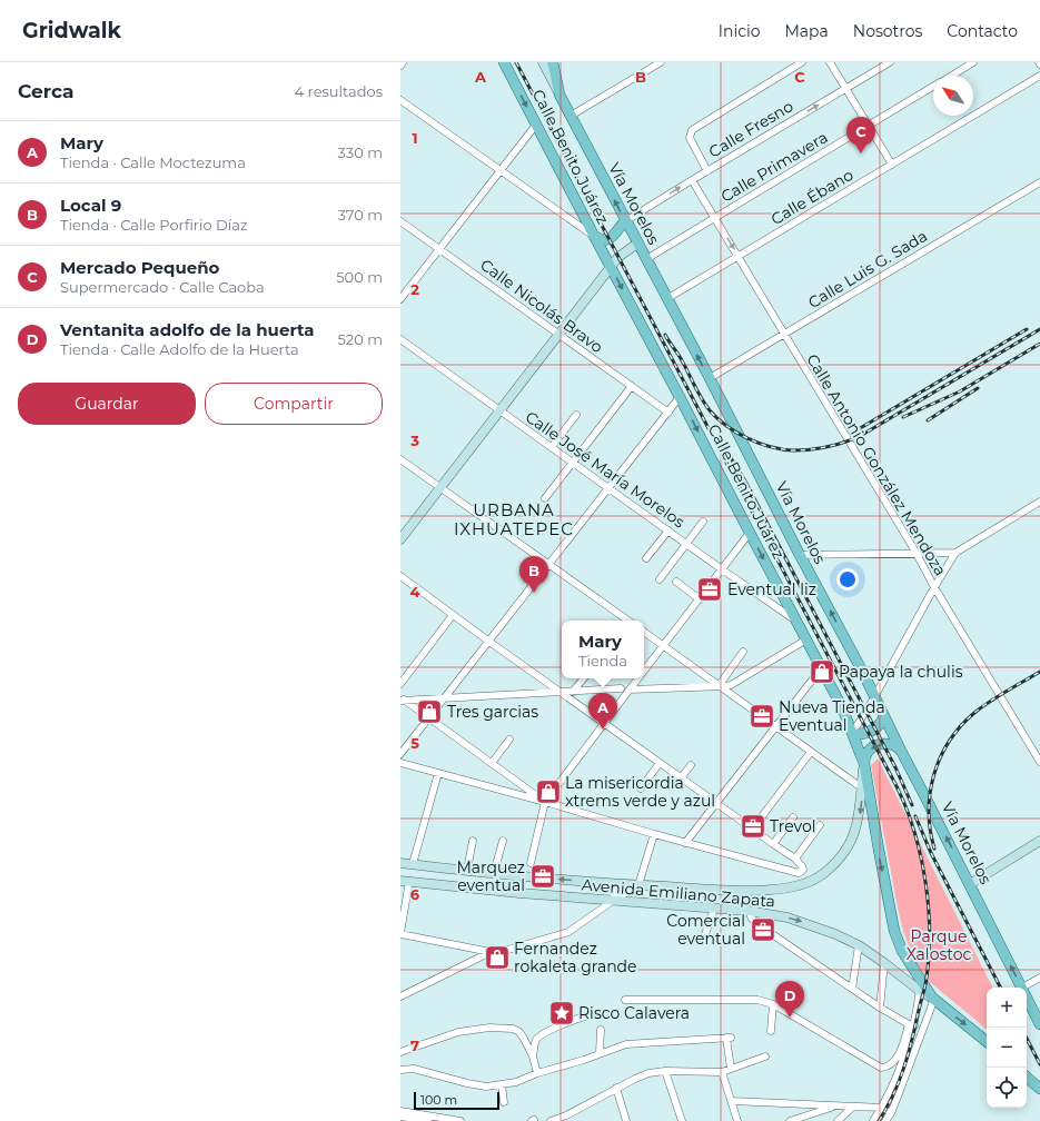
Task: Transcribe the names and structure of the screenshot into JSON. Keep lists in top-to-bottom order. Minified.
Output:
{"streets":{"main road":["Calle Benito Juárez","Vía Morelos","Avenida Emiliano Zapata"],"street":["Calle Fresno","Calle Primavera","Calle Ébano","Calle Luis G. Sada","Calle Nicolás Bravo","Calle Antonio González Mendoza","Calle José María Morelos"]},"crossings":[["Calle Fresno","Vía Morelos"],["Calle Fresno","Calle Antonio González Mendoza"],["Calle Benito Juárez","Calle José María Morelos"],["Calle Primavera","Vía Morelos"],["Calle Primavera","Calle Antonio González Mendoza"],["Calle Ébano","Vía Morelos"],["Calle Ébano","Calle Antonio González Mendoza"],["Vía Morelos","Calle Luis G. Sada"],["Calle Luis G. Sada","Calle Antonio González Mendoza"]],"one_way":["Calle Fresno","Calle Benito Juárez"],"districts":["URBANA IXHUATEPEC"],"parks":["Parque Xalostoc"],"places":{"office":["Eventual liz","Nueva Tienda Eventual","Trevol","Marquez eventual","Comercial eventual"],"shop":["Papaya la chulis","Tres garcias","La misericordia xtrems verde y azul","Fernandez rokaleta grande"],"place":["Risco Calavera"]},"scale_bar":"100 m","north":"top left","page":{"header":"Gridwalk","nav":["Inicio","Mapa","Nosotros","Contacto"],"heading":["Cerca","4 resultados"],"pins":["C","B","A","D"],"list":[{"mark":"A","name":"Mary","note":"Tienda · Calle Moctezuma","value":"330 m"},{"mark":"B","name":"Local 9","note":"Tienda · Calle Porfirio Díaz","value":"370 m"},{"mark":"C","name":"Mercado Pequeño","note":"Supermercado · Calle Caoba","value":"500 m"},{"mark":"D","name":"Ventanita adolfo de la huerta","note":"Tienda · Calle Adolfo de la Huerta","value":"520 m"}],"buttons":["Guardar","Compartir"],"popup":["Mary","Tienda"],"map_buttons":["+","−"],"scale":"100 m"},"grid":{"columns":["A","B","C"],"rows":["1","2","3","4","5","6","7"]}}
